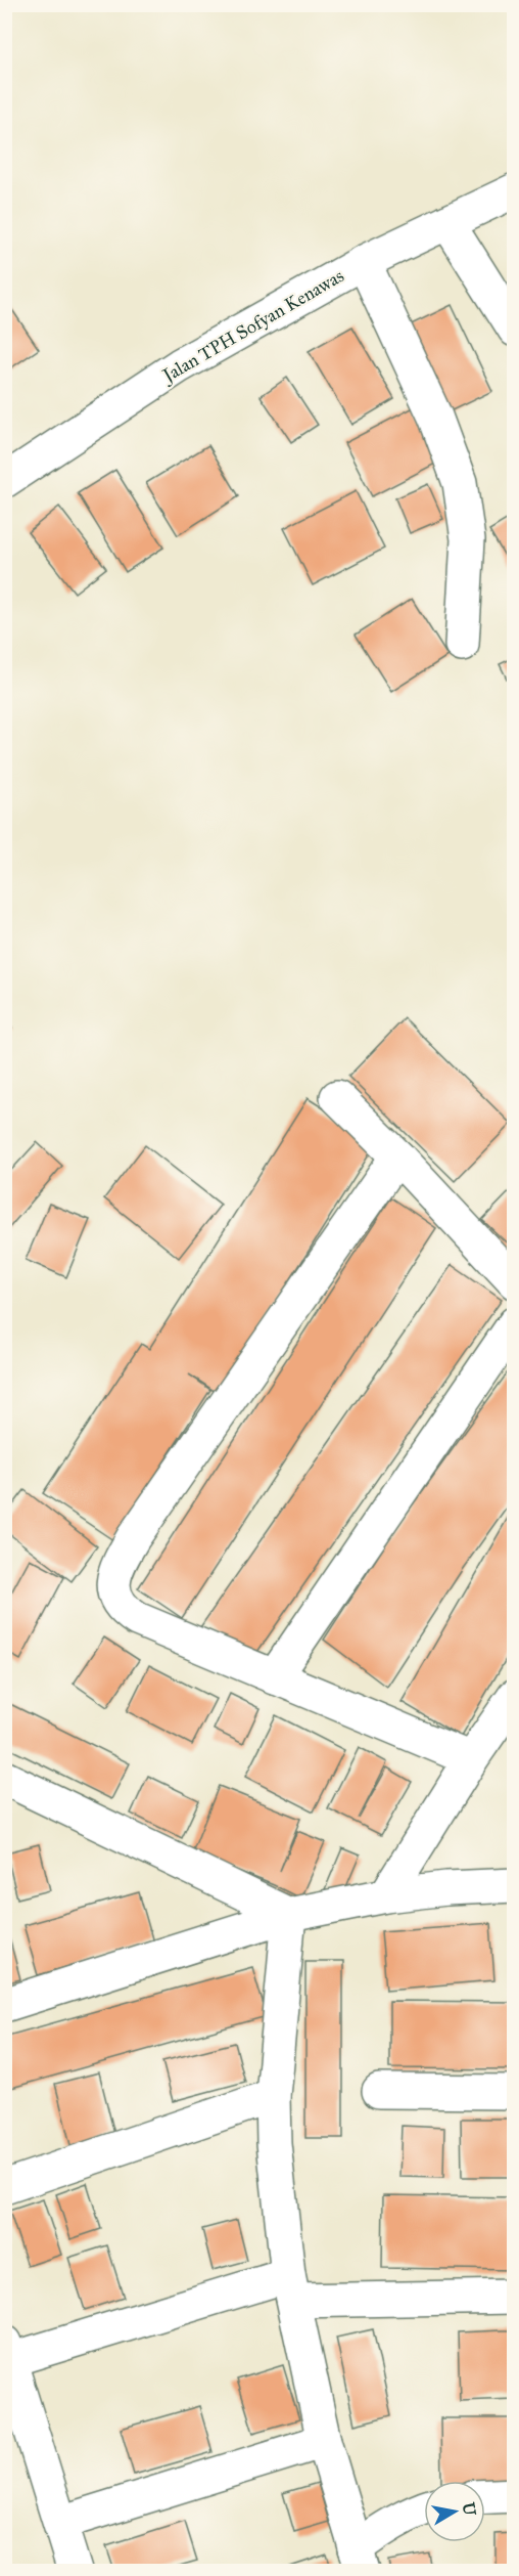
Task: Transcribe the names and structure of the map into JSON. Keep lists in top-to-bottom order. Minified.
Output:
{"streets":{"street":["Jalan TPH Sofyan Kenawas"]},"north":"right"}
